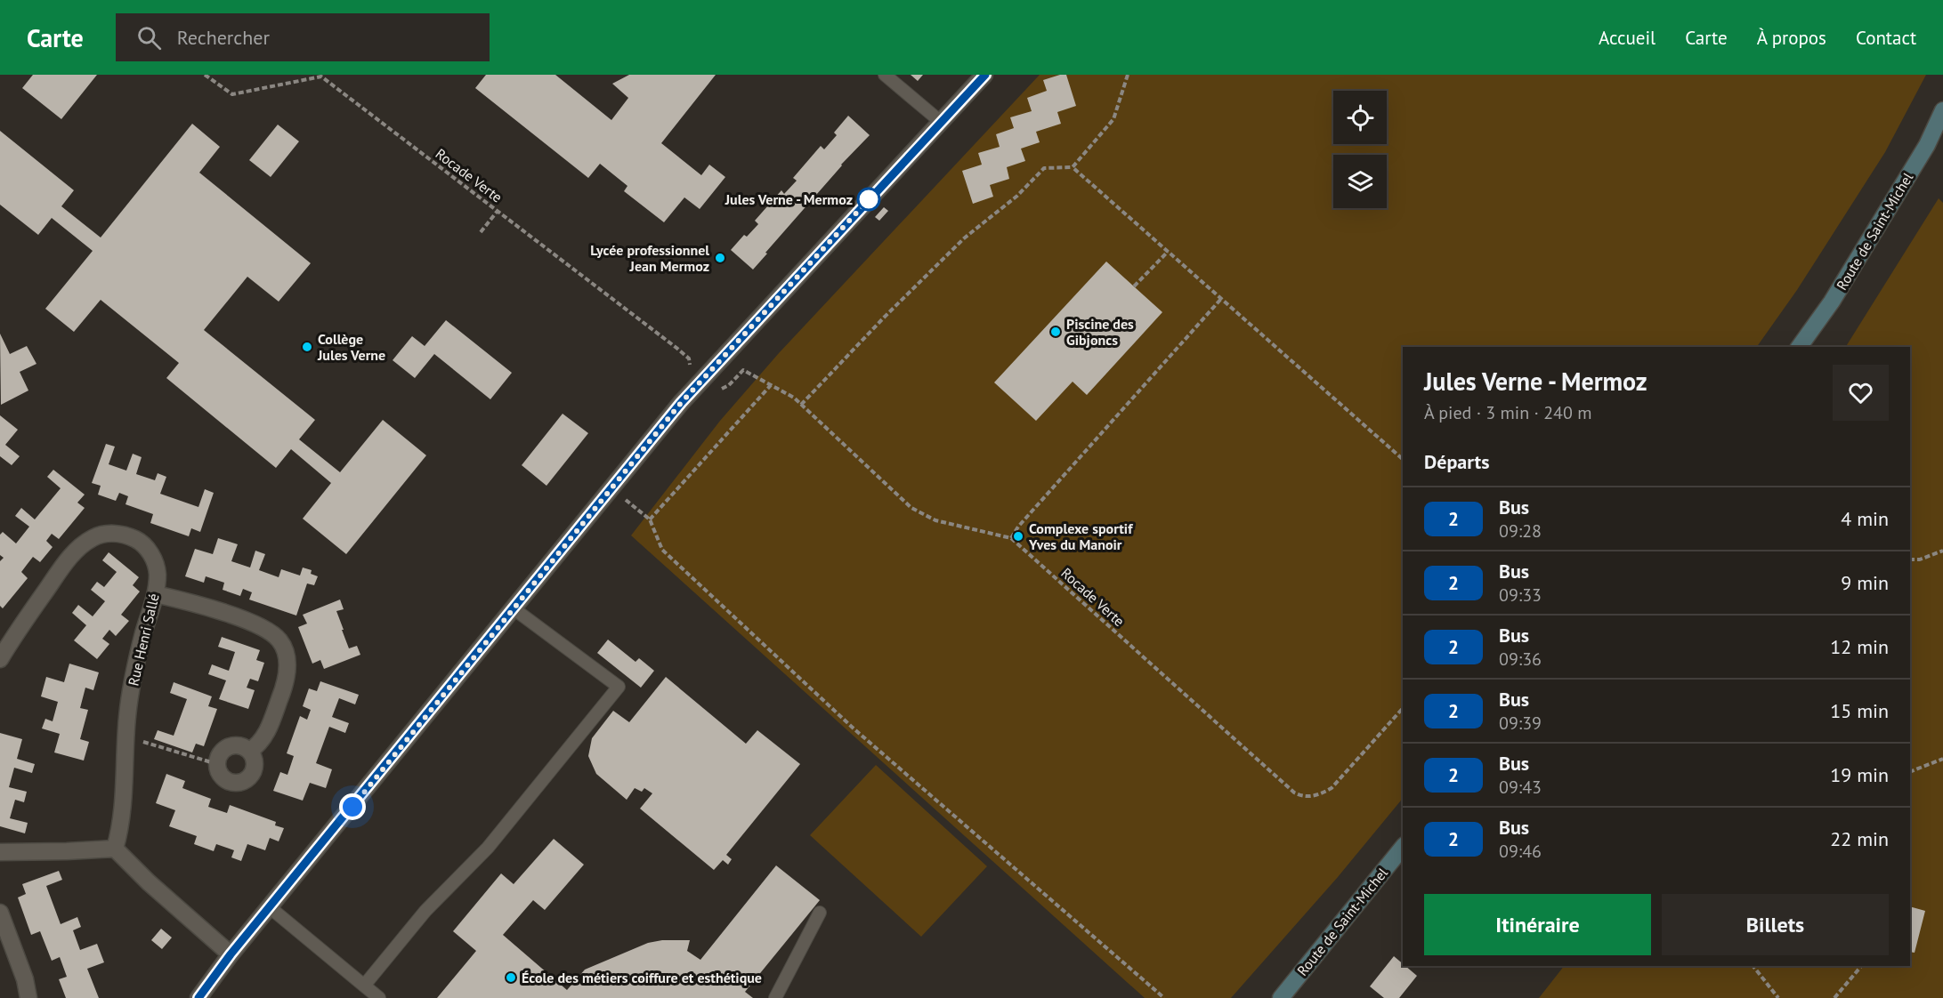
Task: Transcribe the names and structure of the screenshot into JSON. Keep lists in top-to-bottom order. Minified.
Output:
{"streets":{"street":["Route de Saint-Michel","Rue Henri Sallé"],"path":["Rocade Verte"]},"places":["Jules Verne - Mermoz","Lycée professionnel Jean Mermoz","Piscine des Gibjoncs","Collège Jules Verne","Complexe sportif Yves du Manoir","École des métiers coiffure et esthétique"],"lines":["bus line 2"],"page":{"header":"Carte","search":"Rechercher","nav":["Accueil","Carte","À propos","Contact"],"heading":[["Jules Verne - Mermoz","À pied · 3 min · 240 m"],"Départs"],"list":[{"mark":"2","name":"Bus","note":"09:28","value":"4 min"},{"mark":"2","name":"Bus","note":"09:33","value":"9 min"},{"mark":"2","name":"Bus","note":"09:36","value":"12 min"},{"mark":"2","name":"Bus","note":"09:39","value":"15 min"},{"mark":"2","name":"Bus","note":"09:43","value":"19 min"},{"mark":"2","name":"Bus","note":"09:46","value":"22 min"}],"buttons":["Itinéraire","Billets"]}}
